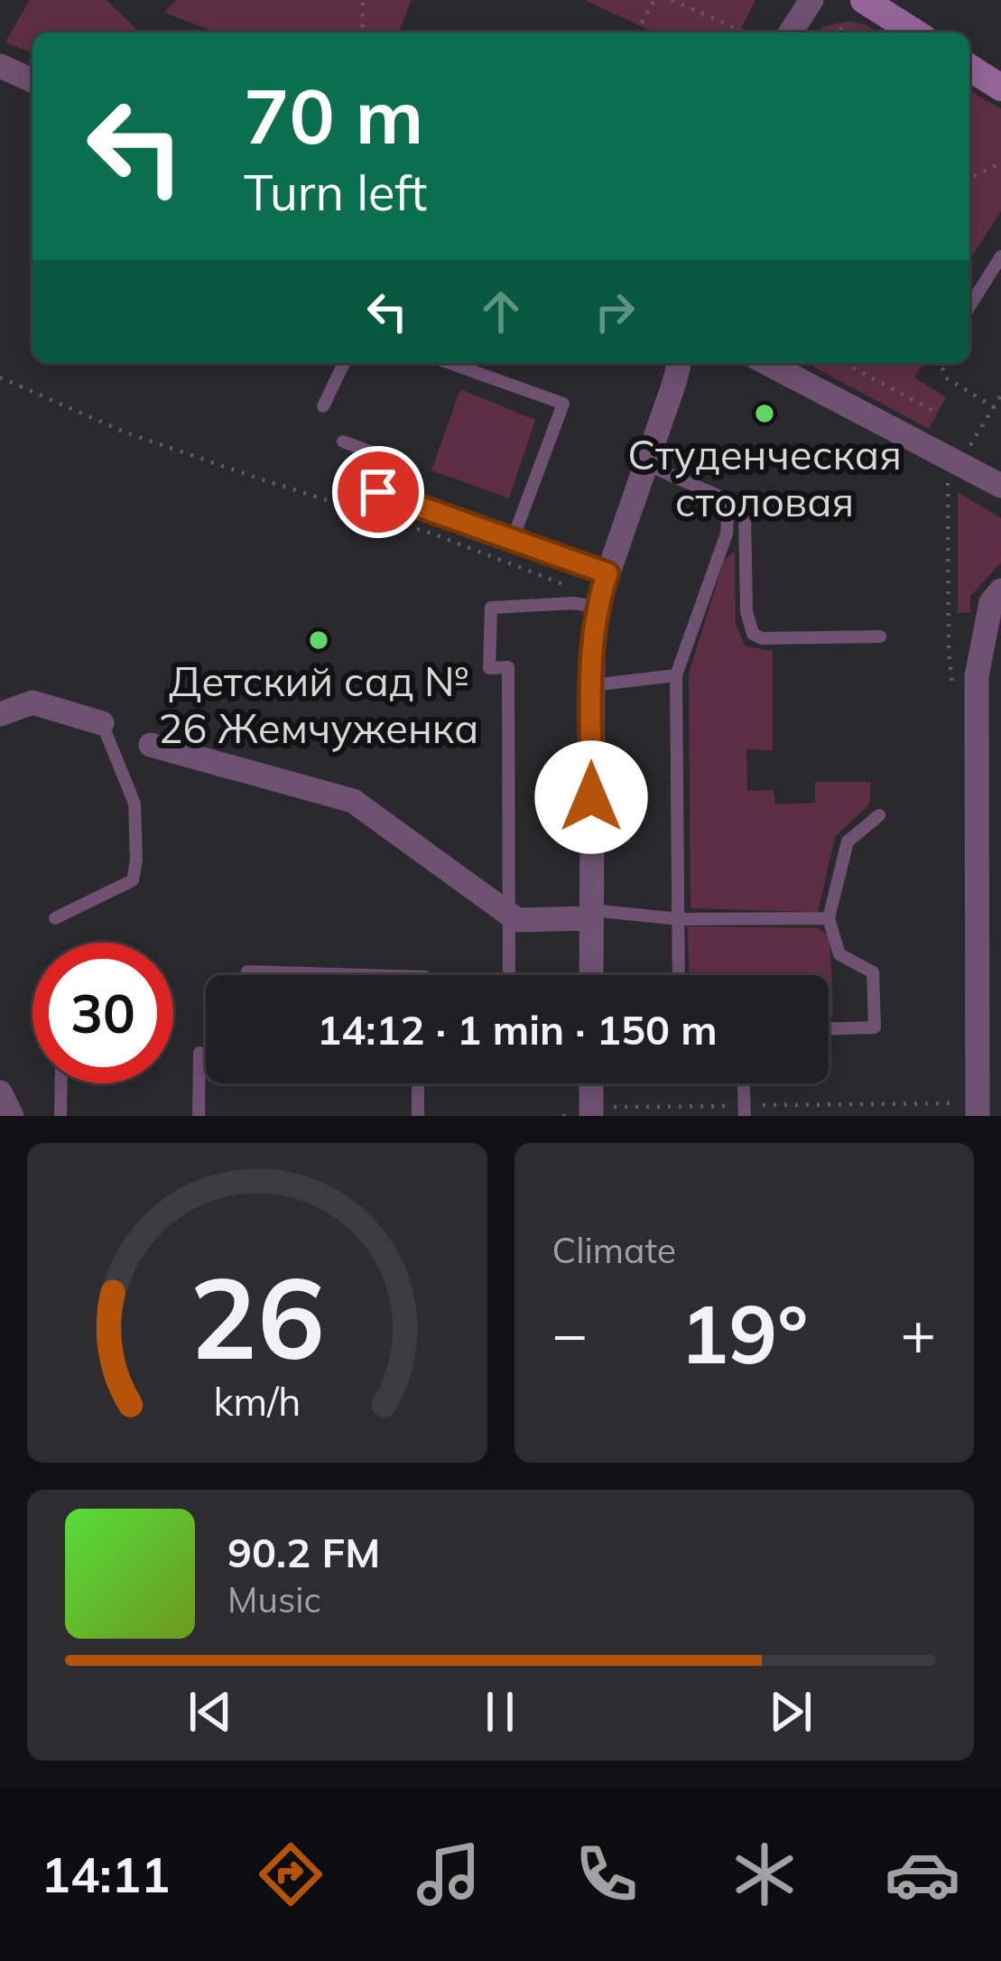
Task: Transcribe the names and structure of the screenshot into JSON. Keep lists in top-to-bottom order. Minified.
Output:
{"places":["Студенческая столовая","Детский сад № 26 Жемчуженка"],"page":{"turn":["70 m","Turn left"],"limit":"30","trip":"14:12 · 1 min · 150 m","tile":"Climate","heat":["−","19°","+"],"song":["90.2 FM","Music"],"tabs":"14:11","gauge":["26","km/h"]}}
